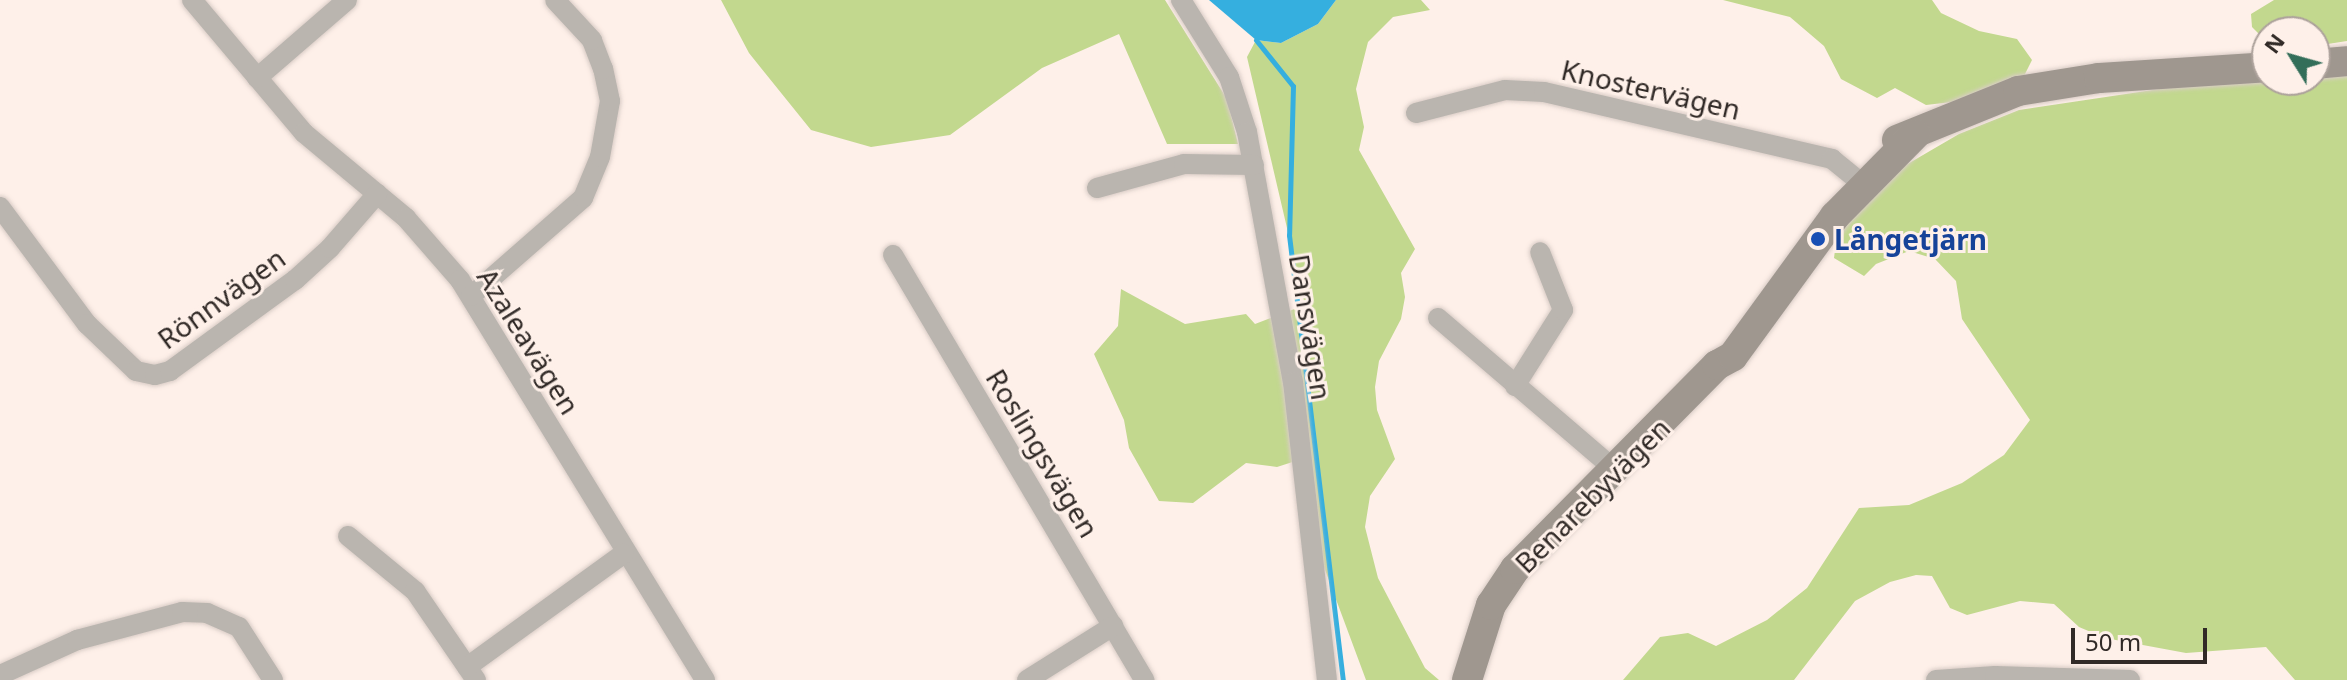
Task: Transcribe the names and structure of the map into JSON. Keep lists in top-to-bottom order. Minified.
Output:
{"streets":{"street":["Knostervägen","Rönnvägen","Dansvägen","Azaleavägen","Roslingsvägen","Benarebyvägen"]},"crossings":[["Knostervägen","Benarebyvägen"],["Rönnvägen","Azaleavägen"]],"places":["Långetjärn"],"scale_bar":"50 m","north":"top left"}
